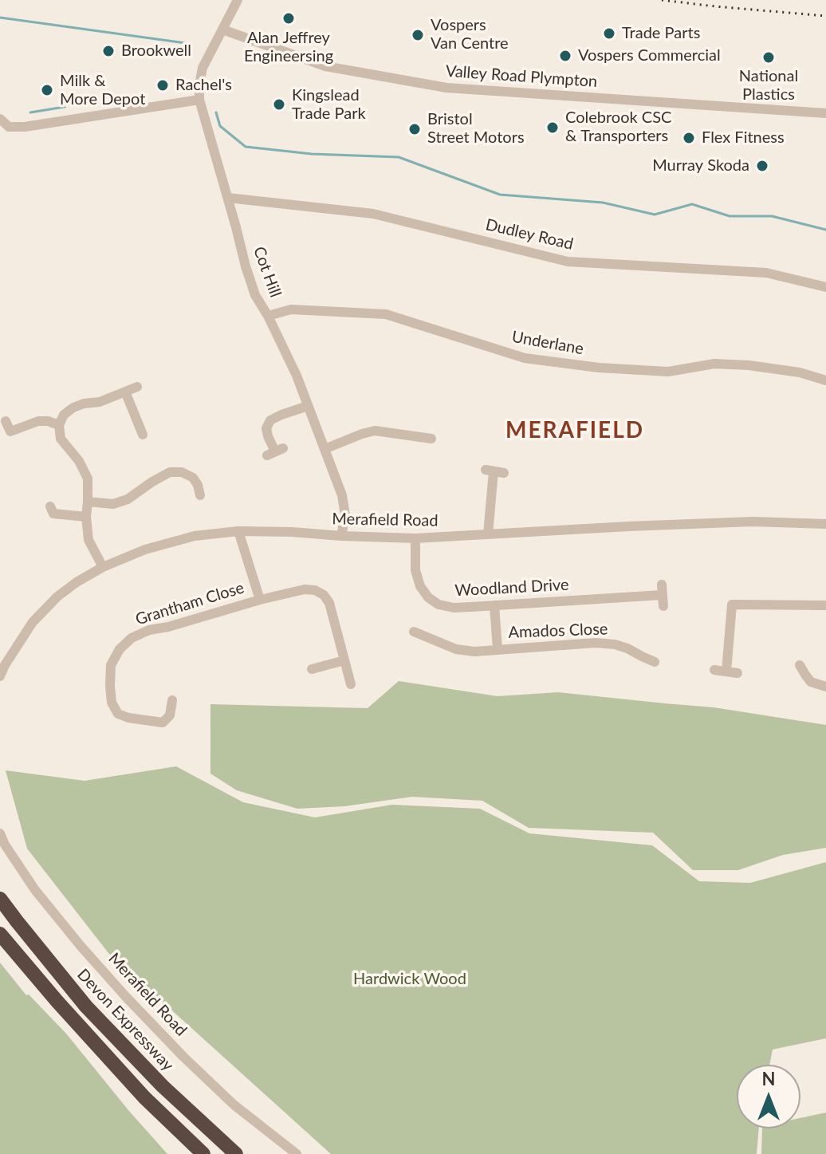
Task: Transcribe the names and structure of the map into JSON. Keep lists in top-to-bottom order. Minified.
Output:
{"streets":{"highway":["Devon Expressway"],"street":["Valley Road Plympton","Dudley Road","Cot Hill","Underlane","Merafield Road","Woodland Drive","Grantham Close","Amados Close"]},"crossings":[["Valley Road Plympton","Cot Hill"],["Dudley Road","Cot Hill"],["Cot Hill","Underlane"],["Cot Hill","Merafield Road"],["Merafield Road","Woodland Drive"],["Merafield Road","Grantham Close"],["Woodland Drive","Amados Close"]],"districts":["MERAFIELD"],"parks":["Hardwick Wood"],"places":["Alan Jeffrey Engineersing","Trade Parts","Vospers Van Centre","Brookwell","Vospers Commercial","National Plastics","Rachel's","Milk & More Depot","Kingslead Trade Park","Colebrook CSC & Transporters","Bristol Street Motors","Flex Fitness","Murray Skoda"],"north":"top"}
